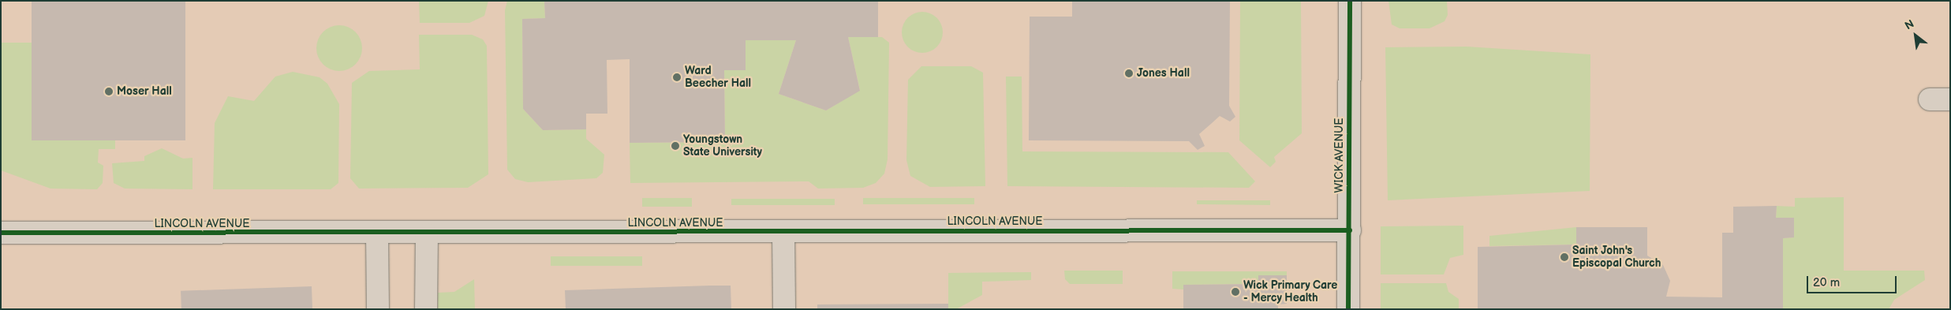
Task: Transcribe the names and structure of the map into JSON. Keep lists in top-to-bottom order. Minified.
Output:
{"streets":{"street":["WICK AVENUE","LINCOLN AVENUE"]},"crossings":[["WICK AVENUE","LINCOLN AVENUE"]],"places":["Jones Hall","Ward Beecher Hall","Moser Hall","Youngstown State University","Saint John's Episcopal Church","Wick Primary Care - Mercy Health"],"scale_bar":"20 m","north":"top left"}
